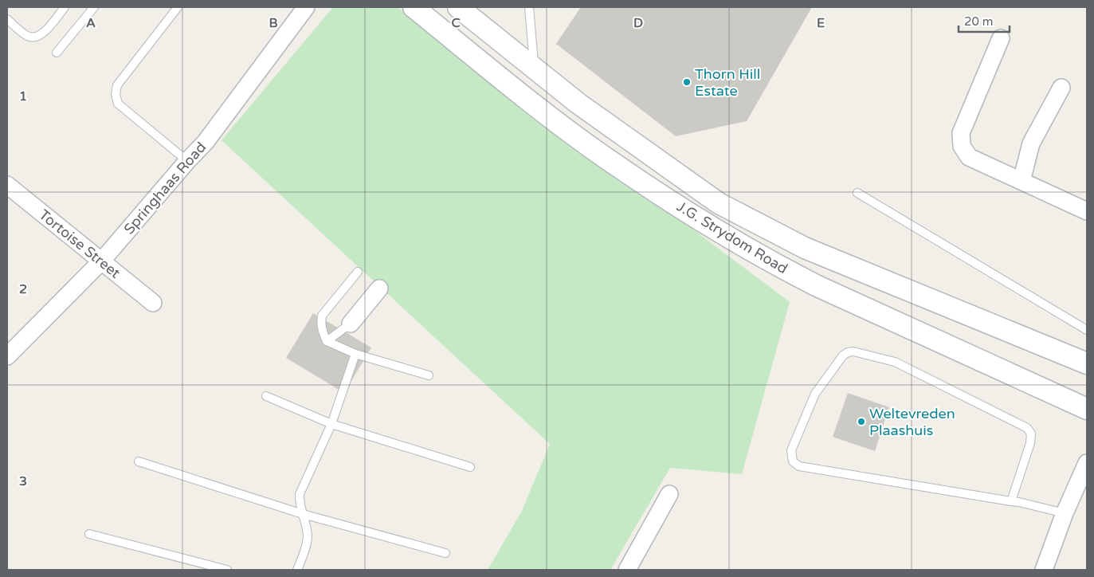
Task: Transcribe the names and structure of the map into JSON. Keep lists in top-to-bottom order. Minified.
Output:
{"streets":{"street":["Springhaas Road","J.G. Strydom Road","Tortoise Street"]},"crossings":[["Springhaas Road","Tortoise Street"]],"places":["Thorn Hill Estate","Weltevreden Plaashuis"],"scale_bar":"20 m","grid":{"columns":["A","B","C","D","E"],"rows":["1","2","3"]}}
